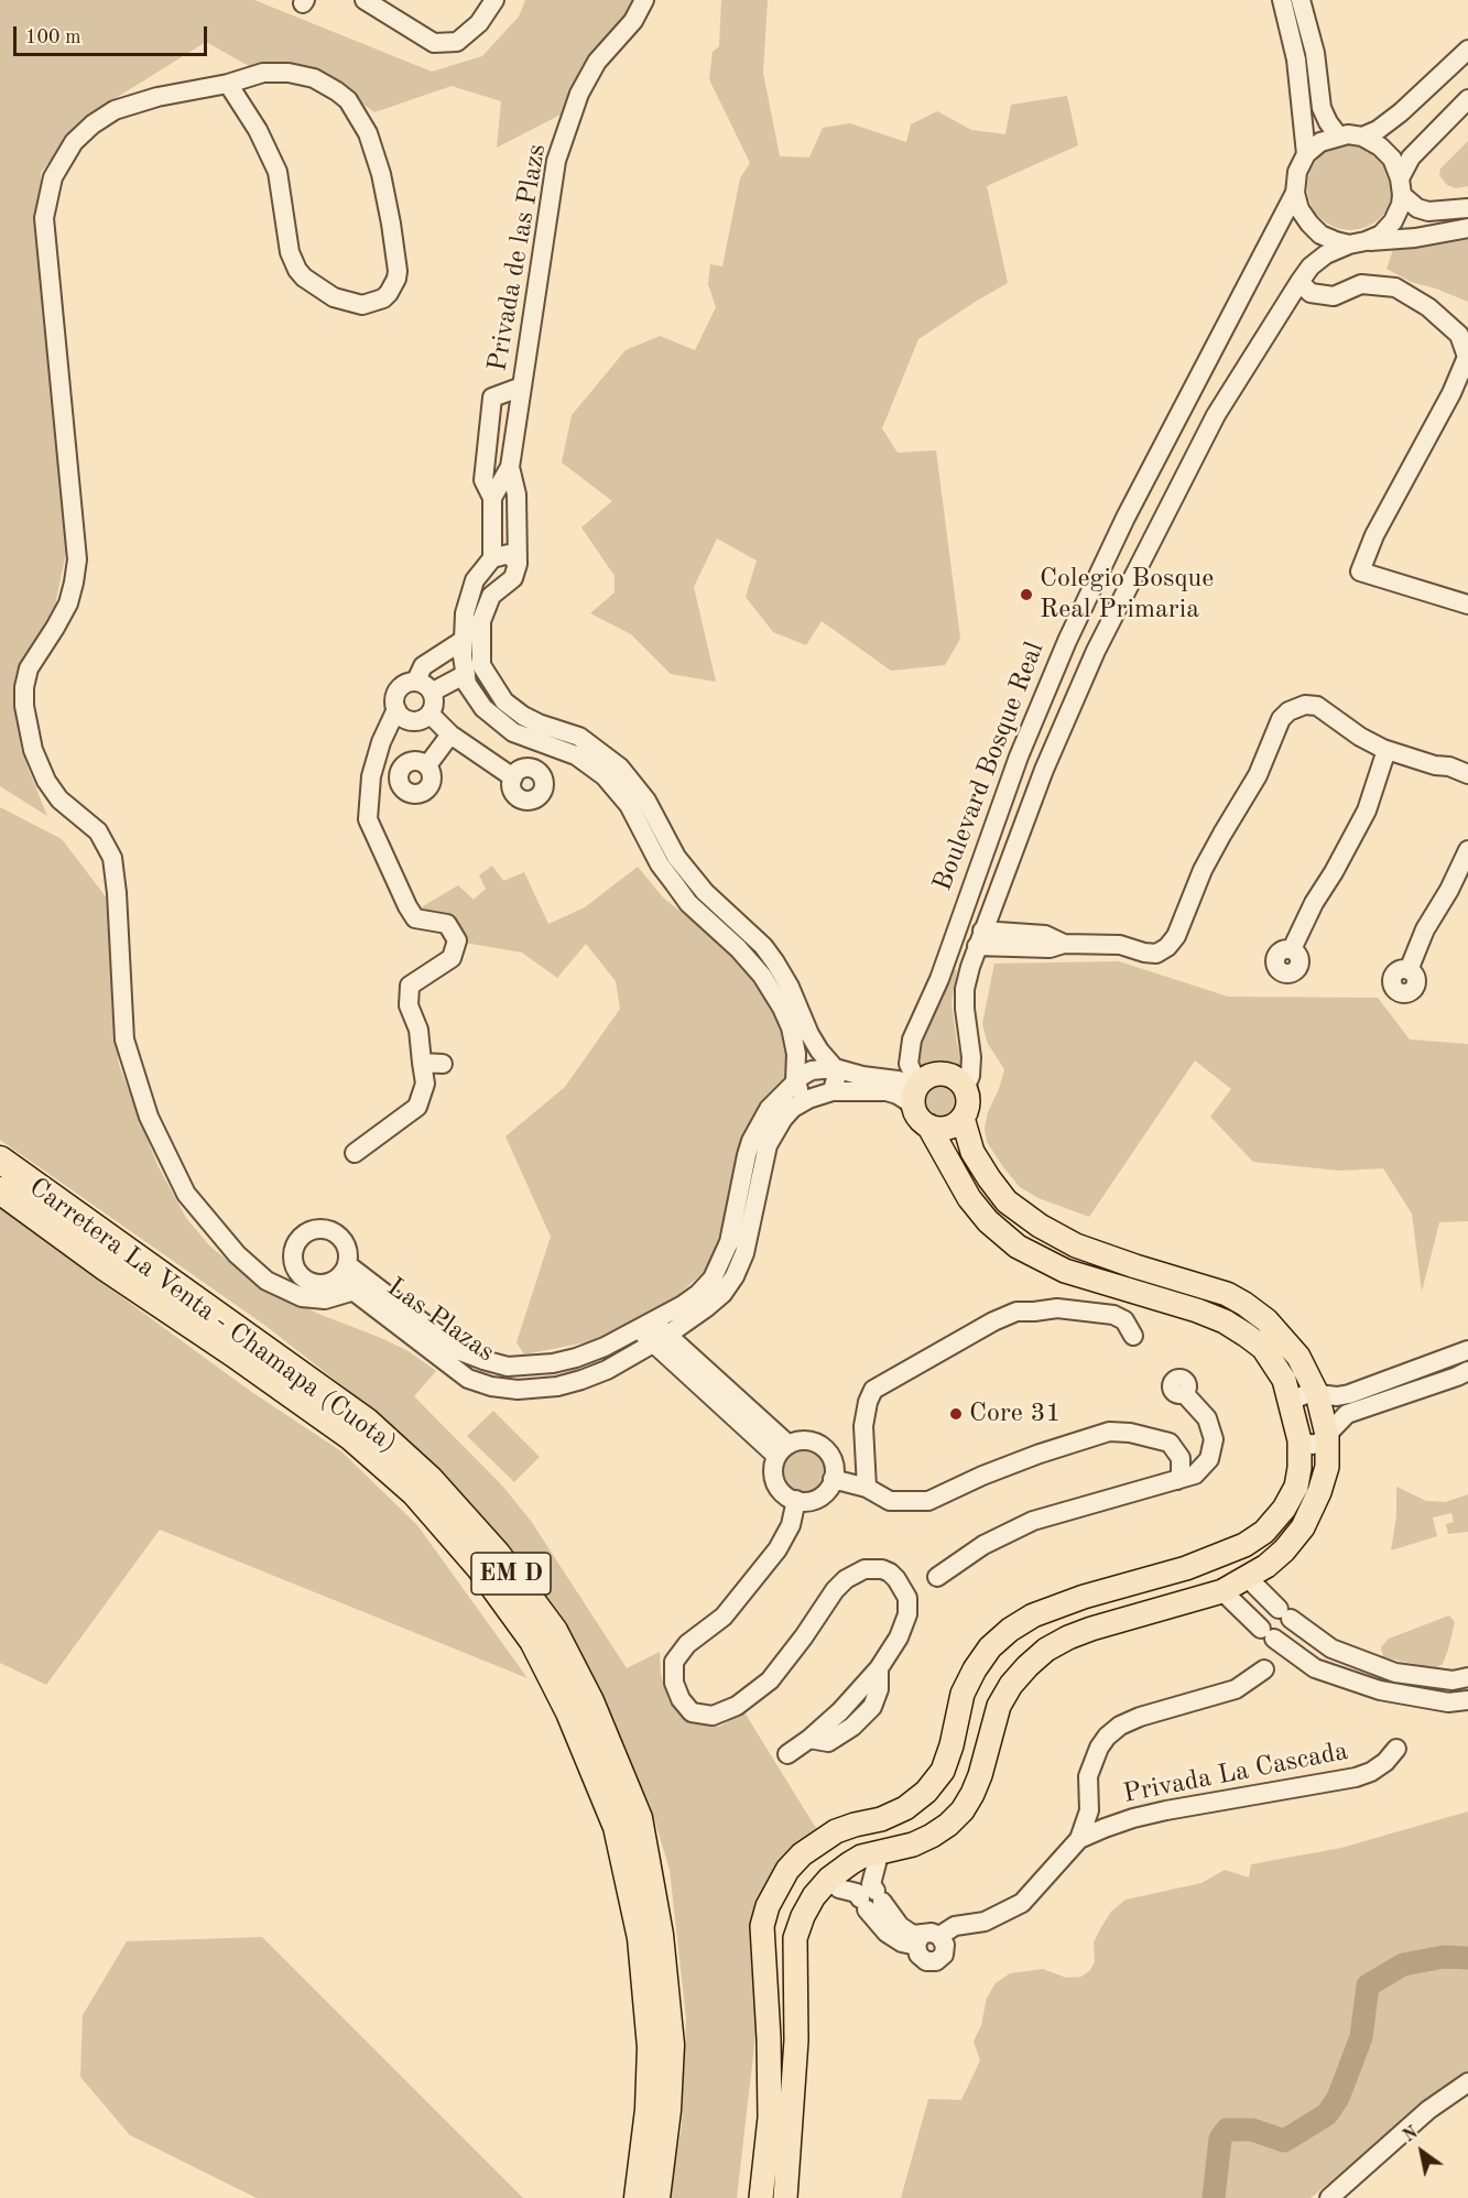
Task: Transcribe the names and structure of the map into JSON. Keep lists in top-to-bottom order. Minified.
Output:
{"streets":{"highway":["Carretera La Venta - Chamapa (Cuota)","EM D"],"street":["Privada de las Plazs","Boulevard Bosque Real","Las Plazas","Privada La Cascada"]},"places":["Colegio Bosque Real Primaria","Core 31"],"scale_bar":"100 m","north":"top left"}
